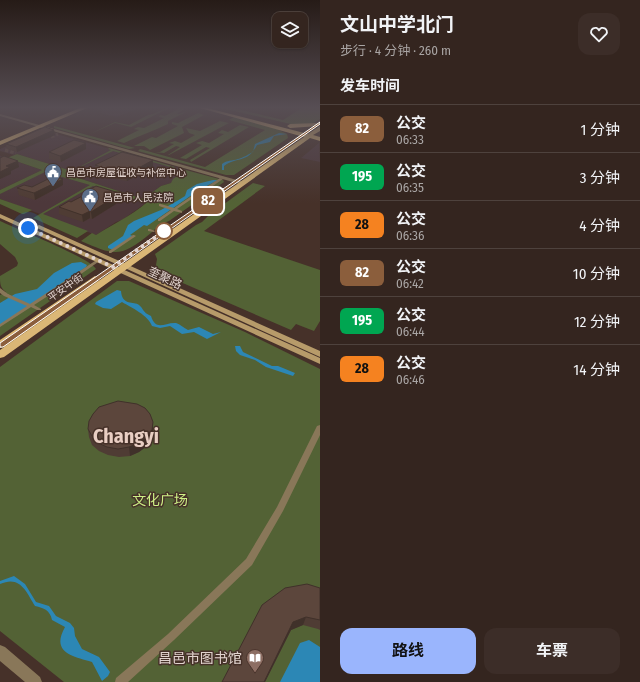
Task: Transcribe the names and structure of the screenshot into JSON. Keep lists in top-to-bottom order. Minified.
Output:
{"streets":{"main road":["奎聚路","平安中街"]},"crossings":[["奎聚路","平安中街"]],"districts":["Changyi"],"parks":["文化广场"],"places":{"public building":["昌邑市房屋征收与补偿中心","昌邑市人民法院"],"library":["昌邑市图书馆"]},"lines":["bus line 82"],"page":{"on_map":"82","heading":[["文山中学北门","步行 · 4 分钟 · 260 m"],"发车时间"],"list":[{"mark":"82","name":"公交","note":"06:33","value":"1 分钟"},{"mark":"195","name":"公交","note":"06:35","value":"3 分钟"},{"mark":"28","name":"公交","note":"06:36","value":"4 分钟"},{"mark":"82","name":"公交","note":"06:42","value":"10 分钟"},{"mark":"195","name":"公交","note":"06:44","value":"12 分钟"},{"mark":"28","name":"公交","note":"06:46","value":"14 分钟"}],"buttons":["路线","车票"]}}
